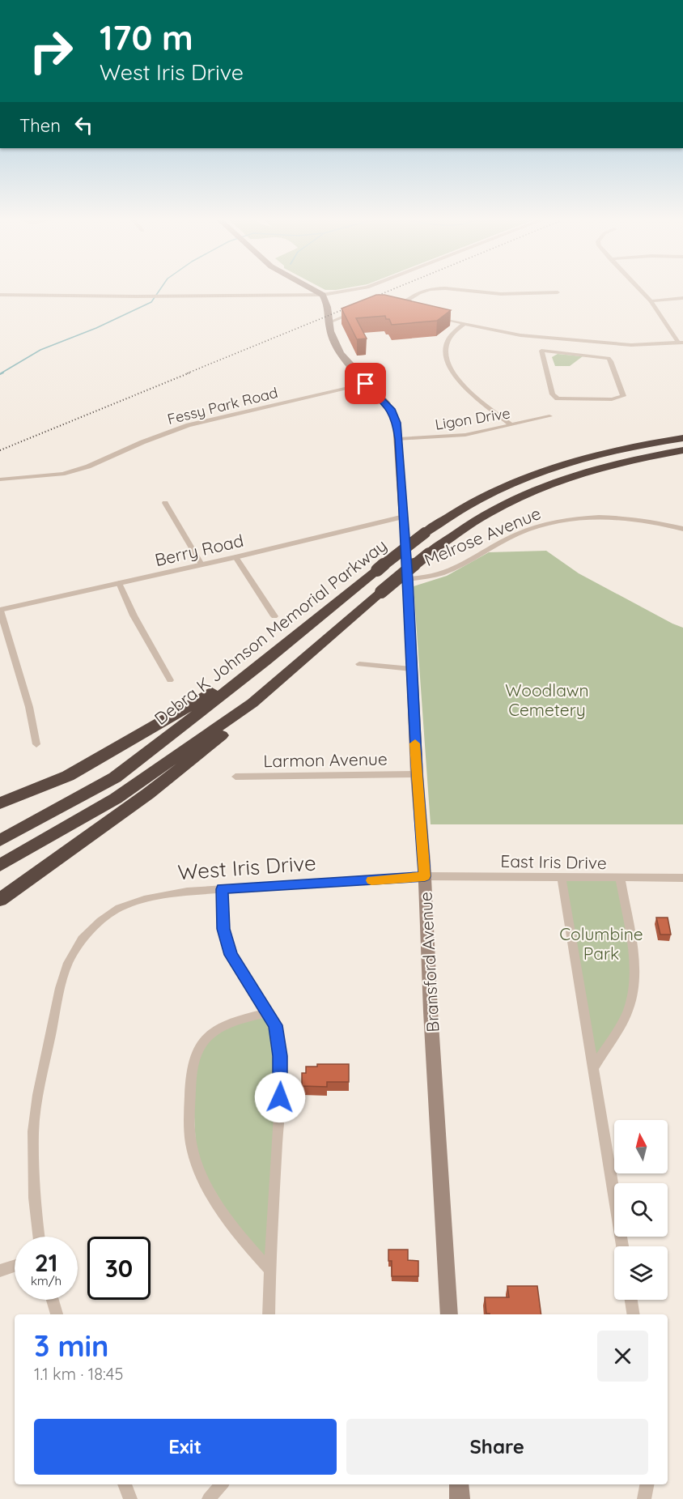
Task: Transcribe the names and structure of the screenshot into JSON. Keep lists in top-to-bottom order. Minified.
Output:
{"streets":{"highway":["Debra K Johnson Memorial Parkway"],"main road":["Bransford Avenue"],"street":["Fessy Park Road","Ligon Drive","Melrose Avenue","Berry Road","Larmon Avenue","East Iris Drive","West Iris Drive"]},"crossings":[["Fessy Park Road","Bransford Avenue"],["Ligon Drive","Bransford Avenue"],["Melrose Avenue","Bransford Avenue"],["Berry Road","Bransford Avenue"],["Larmon Avenue","Bransford Avenue"],["East Iris Drive","West Iris Drive"],["East Iris Drive","Bransford Avenue"],["West Iris Drive","Bransford Avenue"]],"parks":["Woodlawn Cemetery","Columbine Park"],"north":"top","page":{"turn":["170 m","West Iris Drive"],"then":"Then","speed":"21 km/h","limit":"30","heading":["3 min","1.1 km · 18:45"],"buttons":["Exit","Share"]}}
